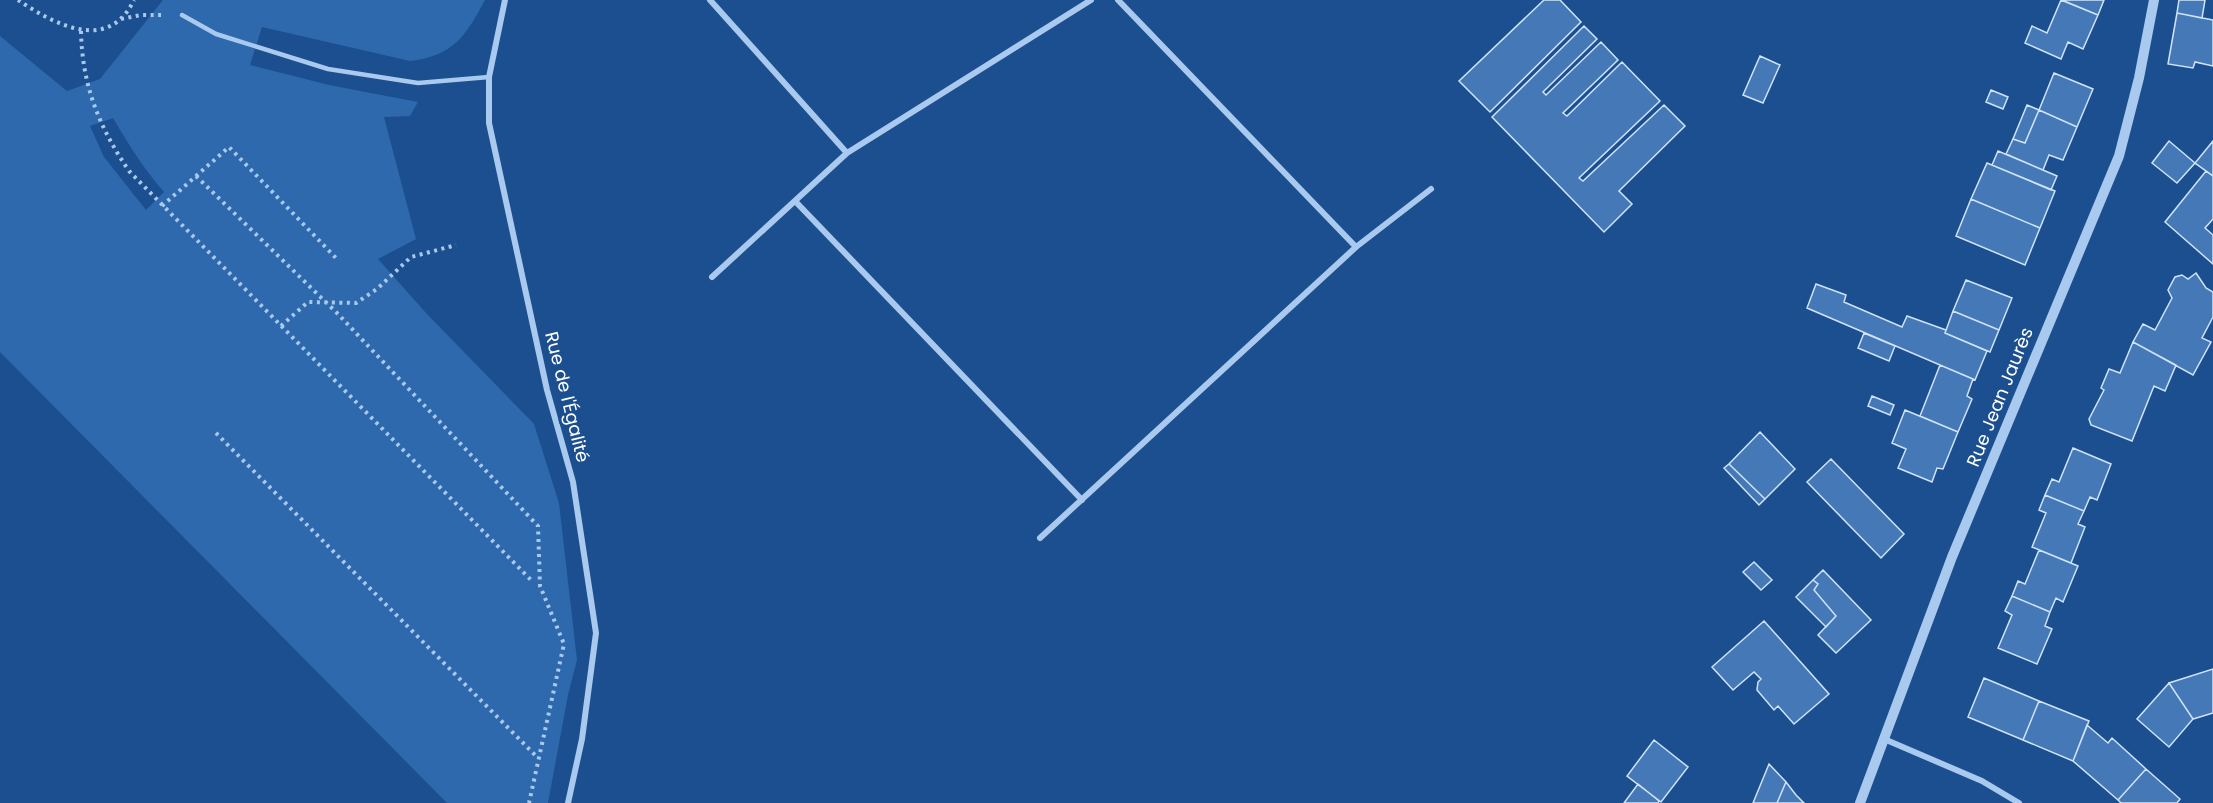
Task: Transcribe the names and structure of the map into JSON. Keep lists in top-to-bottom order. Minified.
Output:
{"streets":{"street":["Rue de l'Égalité","Rue Jean Jaurès"]}}
